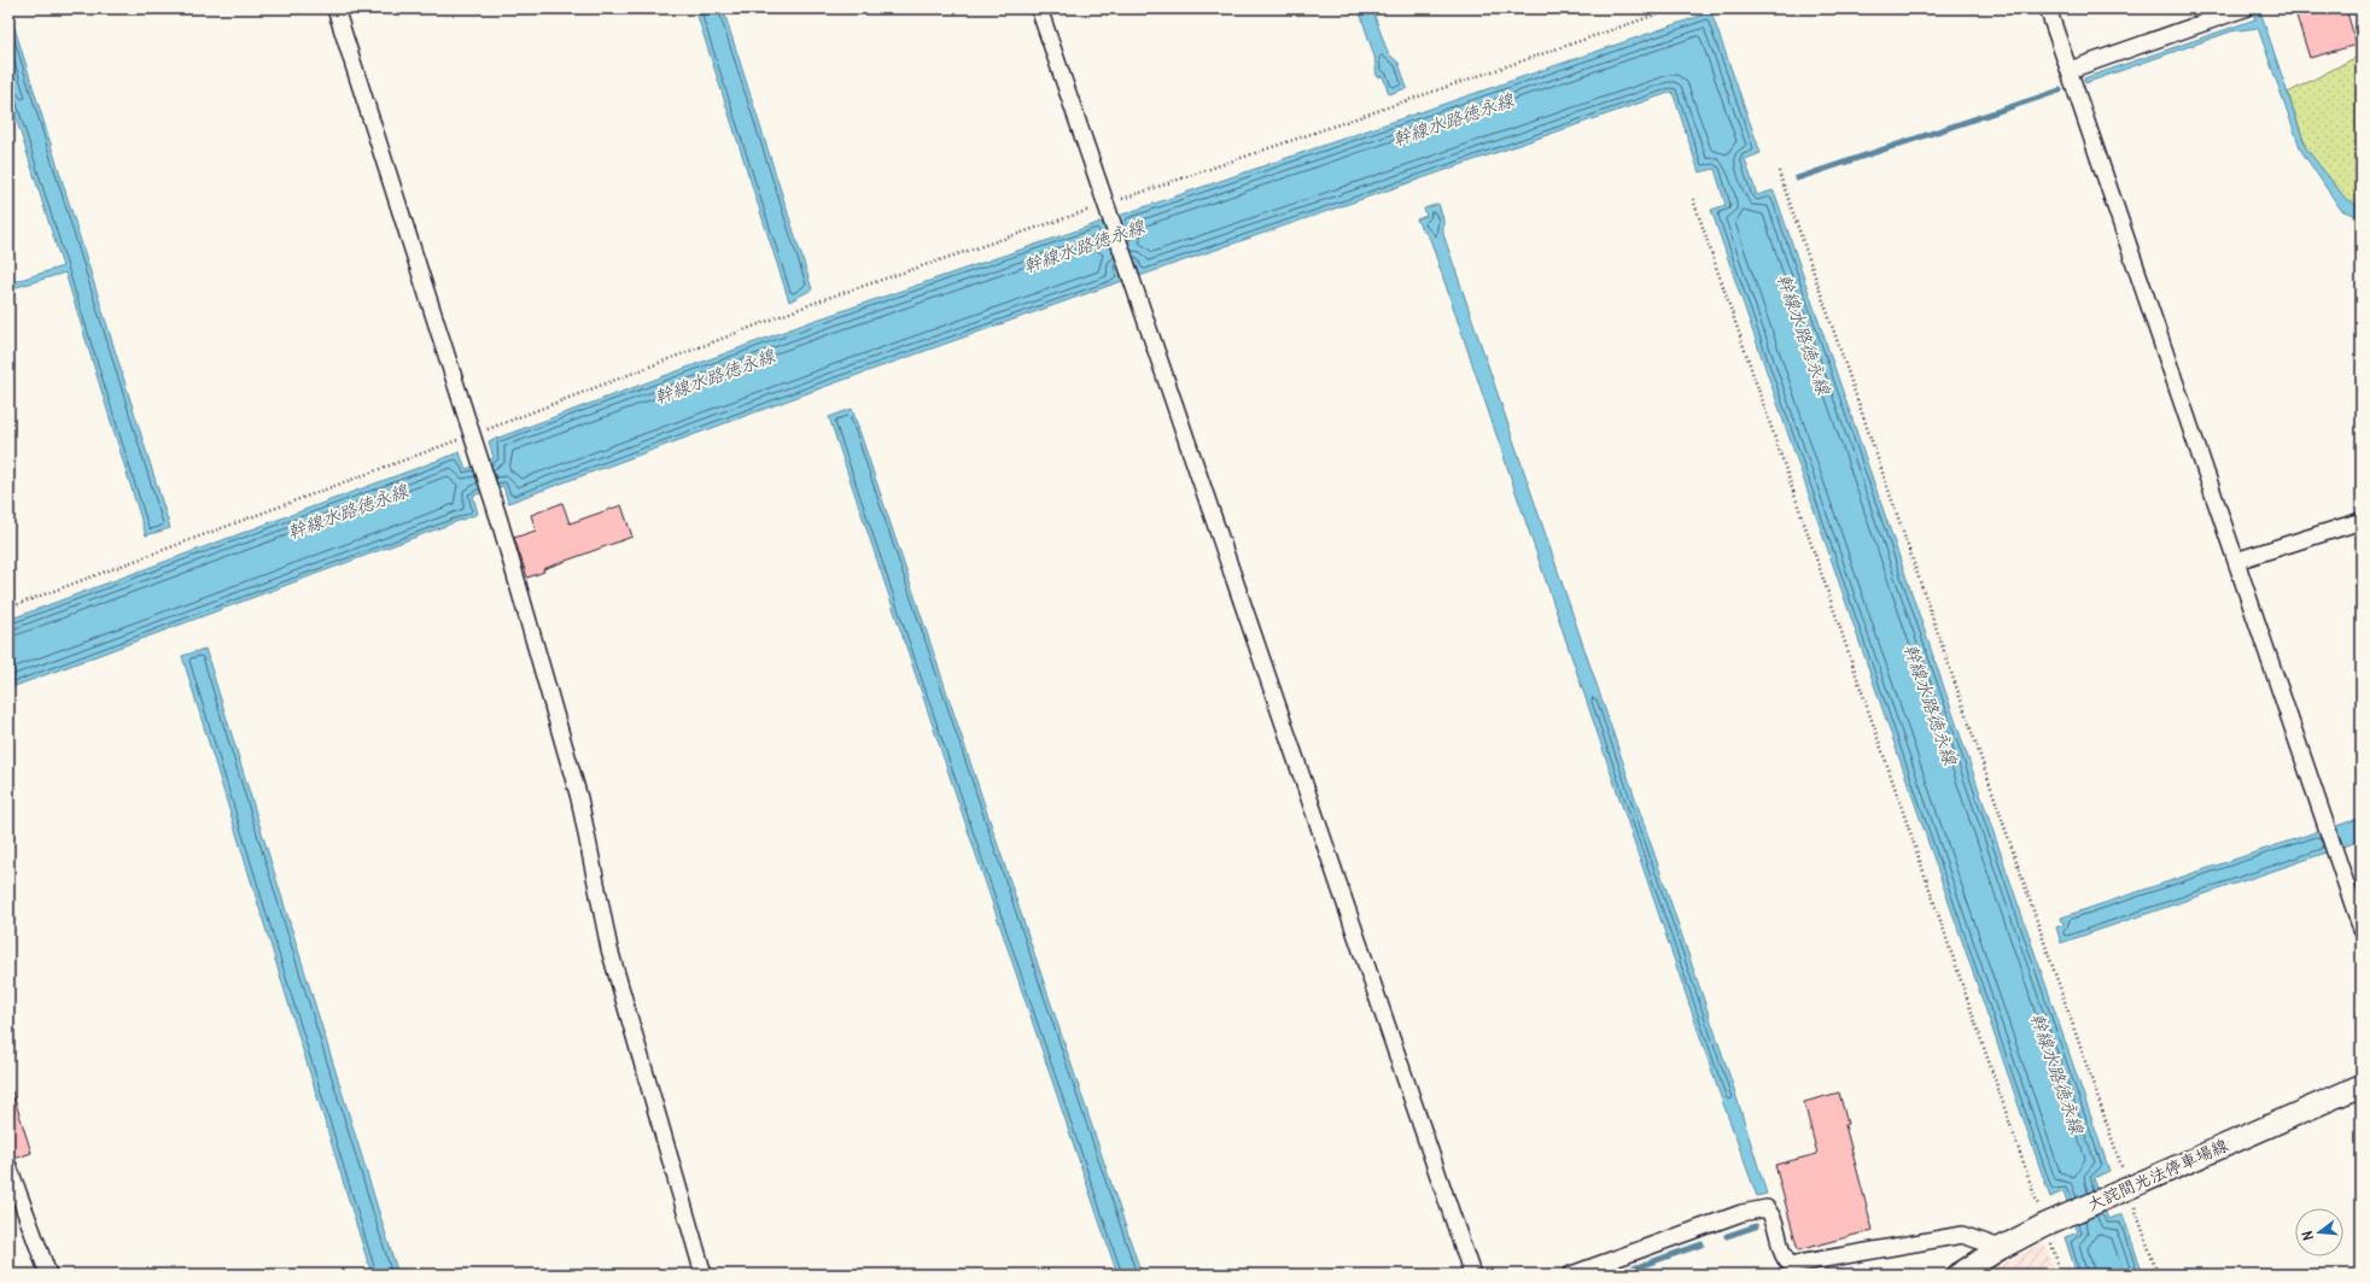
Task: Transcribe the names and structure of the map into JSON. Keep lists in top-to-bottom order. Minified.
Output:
{"streets":{"main road":["大詫間光法停車場線"]},"water":["幹線水路徳永線"],"north":"left"}
